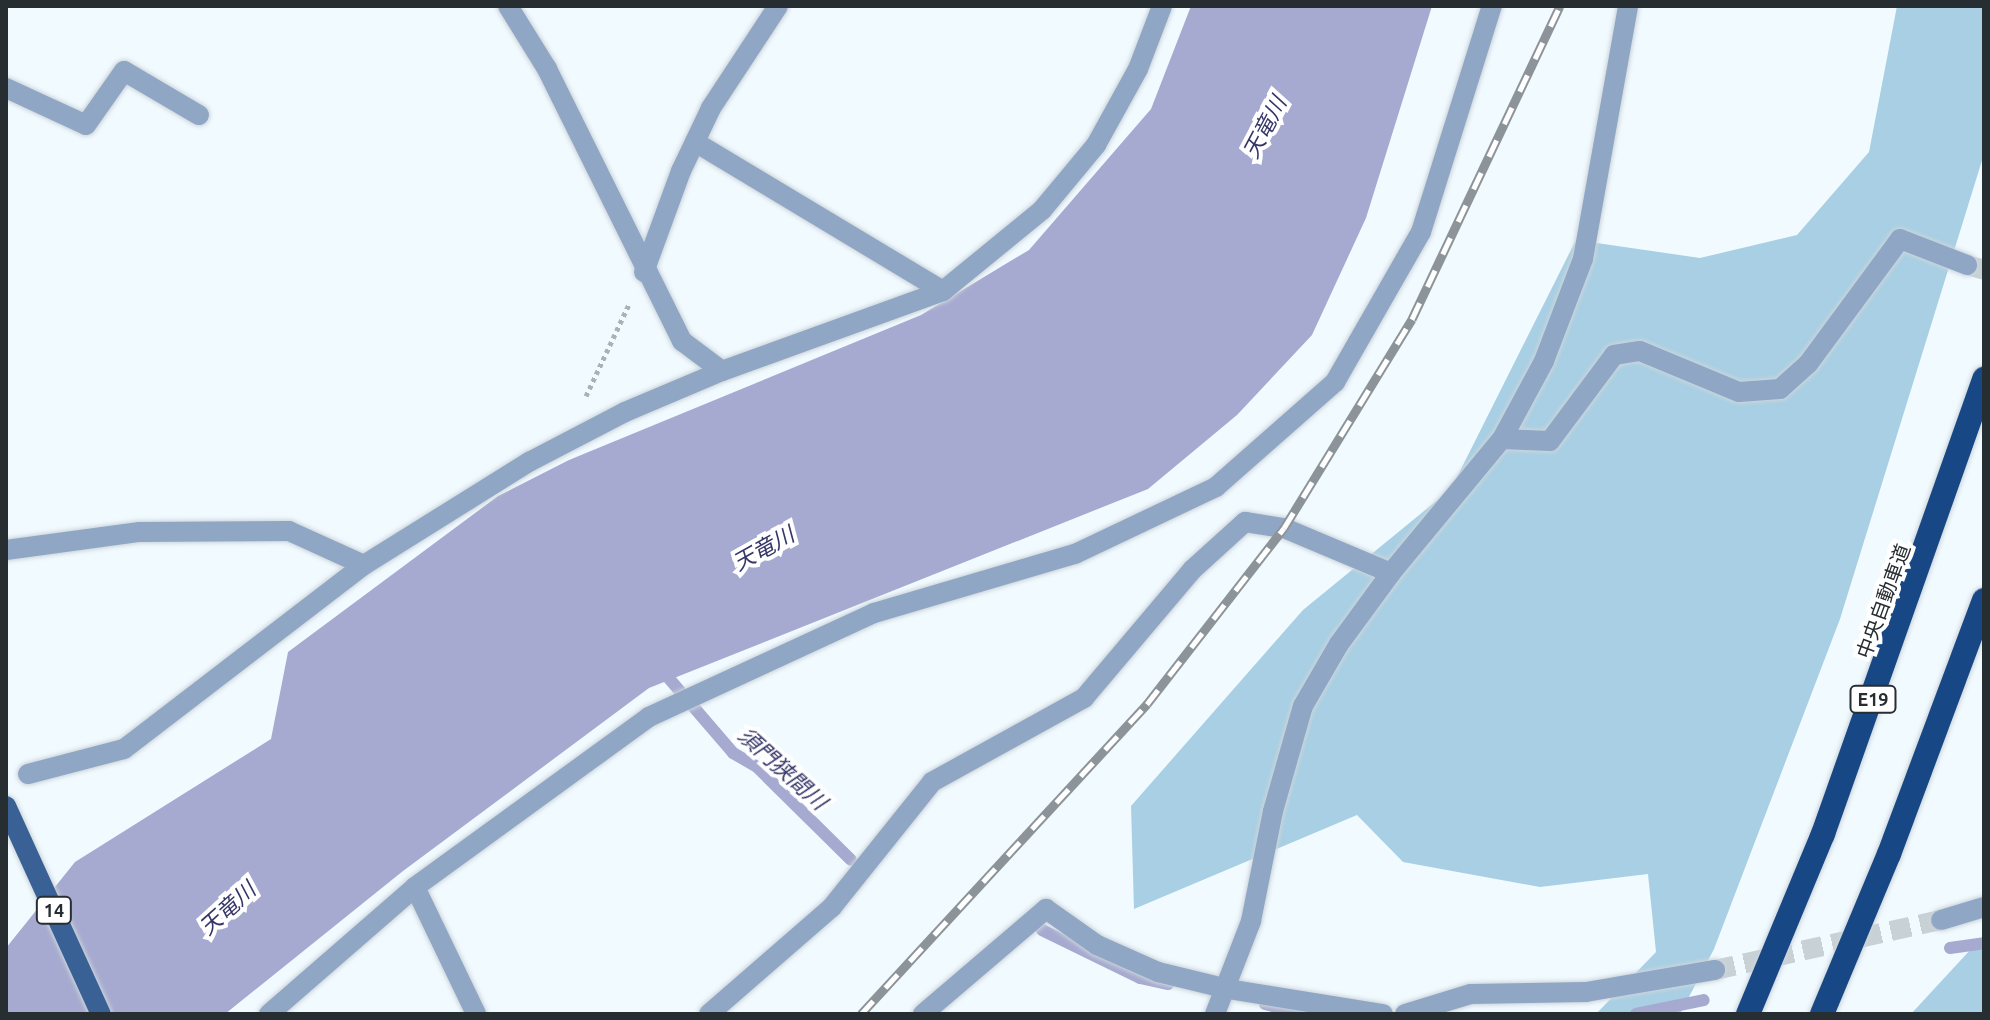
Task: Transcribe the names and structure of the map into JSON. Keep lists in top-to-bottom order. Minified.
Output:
{"streets":{"highway":["中央自動車道","E19"],"main road":["14"]},"water":["天竜川","須門狭間川"]}
